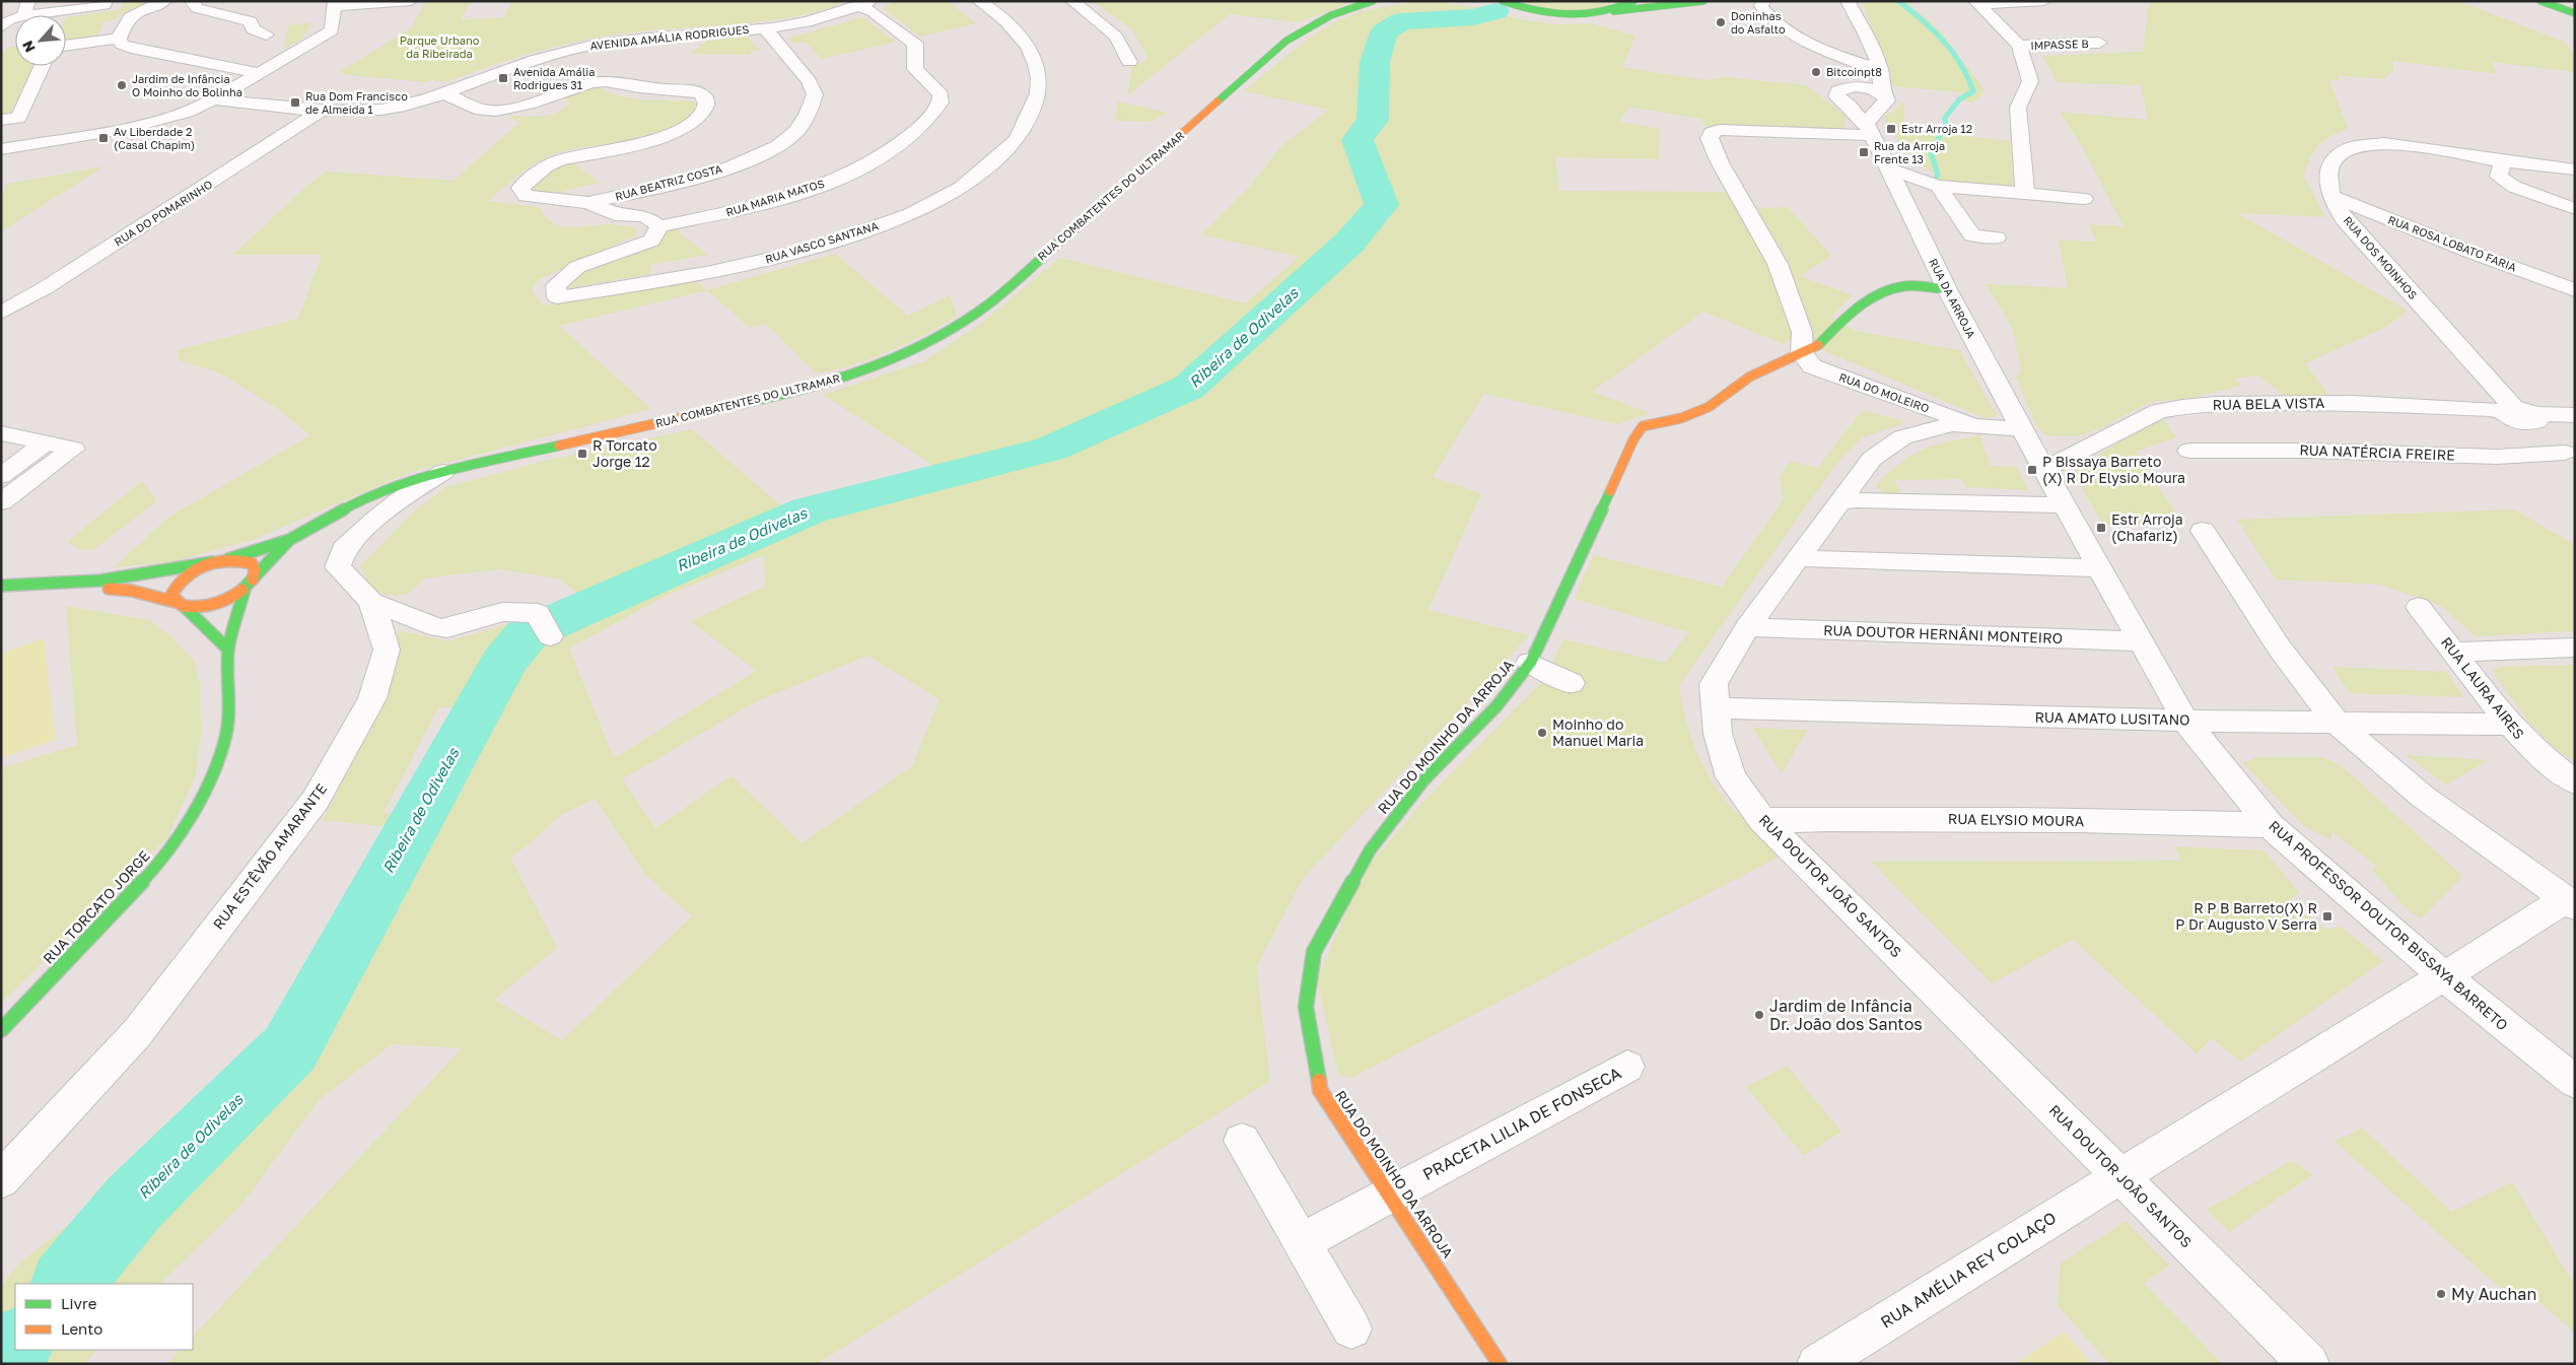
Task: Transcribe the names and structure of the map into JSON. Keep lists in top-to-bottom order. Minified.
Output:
{"streets":{"main road":["RUA COMBATENTES DO ULTRAMAR","RUA DO MOINHO DA ARROJA","RUA TORCATO JORGE"],"street":["AVENIDA AMÁLIA RODRIGUES","IMPASSE B","RUA BEATRIZ COSTA","RUA MARIA MATOS","RUA DO POMARINHO","RUA VASCO SANTANA","RUA ROSA LOBATO FARIA","RUA DOS MOINHOS","RUA DA ARROJA","RUA DO MOLEIRO","RUA BELA VISTA","RUA NATÉRCIA FREIRE","RUA DOUTOR HERNÂNI MONTEIRO","RUA LAURA AIRES","RUA AMATO LUSITANO","RUA ELYSIO MOURA","RUA ESTÊVÃO AMARANTE","RUA DOUTOR JOÃO SANTOS","RUA PROFESSOR DOUTOR BISSAYA BARRETO","PRACETA LILIA DE FONSECA","RUA AMÉLIA REY COLAÇO"]},"crossings":[["AVENIDA AMÁLIA RODRIGUES","RUA BEATRIZ COSTA"],["AVENIDA AMÁLIA RODRIGUES","RUA MARIA MATOS"],["AVENIDA AMÁLIA RODRIGUES","RUA DO POMARINHO"],["RUA COMBATENTES DO ULTRAMAR","RUA ESTÊVÃO AMARANTE"],["RUA COMBATENTES DO ULTRAMAR","RUA TORCATO JORGE"],["RUA MARIA MATOS","RUA VASCO SANTANA"],["RUA ROSA LOBATO FARIA","RUA DOS MOINHOS"],["RUA DOS MOINHOS","RUA BELA VISTA"],["RUA DOS MOINHOS","RUA NATÉRCIA FREIRE"],["RUA DA ARROJA","RUA BELA VISTA"],["RUA DA ARROJA","RUA DO MOINHO DA ARROJA"],["RUA DA ARROJA","RUA DOUTOR JOÃO SANTOS"],["RUA DA ARROJA","RUA PROFESSOR DOUTOR BISSAYA BARRETO"],["RUA DO MOLEIRO","RUA DO MOINHO DA ARROJA"],["RUA DO MOLEIRO","RUA DOUTOR JOÃO SANTOS"],["RUA BELA VISTA","RUA PROFESSOR DOUTOR BISSAYA BARRETO"],["RUA DOUTOR HERNÂNI MONTEIRO","RUA DOUTOR JOÃO SANTOS"],["RUA DOUTOR HERNÂNI MONTEIRO","RUA PROFESSOR DOUTOR BISSAYA BARRETO"],["RUA LAURA AIRES","RUA AMATO LUSITANO"],["RUA AMATO LUSITANO","RUA DOUTOR JOÃO SANTOS"],["RUA AMATO LUSITANO","RUA PROFESSOR DOUTOR BISSAYA BARRETO"],["RUA DO MOINHO DA ARROJA","PRACETA LILIA DE FONSECA"],["RUA ELYSIO MOURA","RUA DOUTOR JOÃO SANTOS"],["RUA ELYSIO MOURA","RUA PROFESSOR DOUTOR BISSAYA BARRETO"],["RUA DOUTOR JOÃO SANTOS","RUA AMÉLIA REY COLAÇO"],["RUA PROFESSOR DOUTOR BISSAYA BARRETO","RUA AMÉLIA REY COLAÇO"]],"water":["Ribeira de Odivelas"],"parks":["Parque Urbano da Ribeirada"],"places":{"other":["Doninhas do Asfalto","Bitcoinpt8","Jardim de Infância O Moinho do Bolinha","Moinho do Manuel Maria","Jardim de Infância Dr. João dos Santos","My Auchan"],"transit":["Avenida Amália Rodrigues 31","Rua Dom Francisco de Almeida 1","Estr Arroja 12","Av Liberdade 2 (Casal Chapim)","Rua da Arroja Frente 13","R Torcato Jorge 12","P Bissaya Barreto (X) R Dr Elysio Moura","Estr Arroja (Chafariz)","R P B Barreto(X) R P Dr Augusto V Serra"]},"legend":["Livre","Lento"],"north":"bottom left"}
